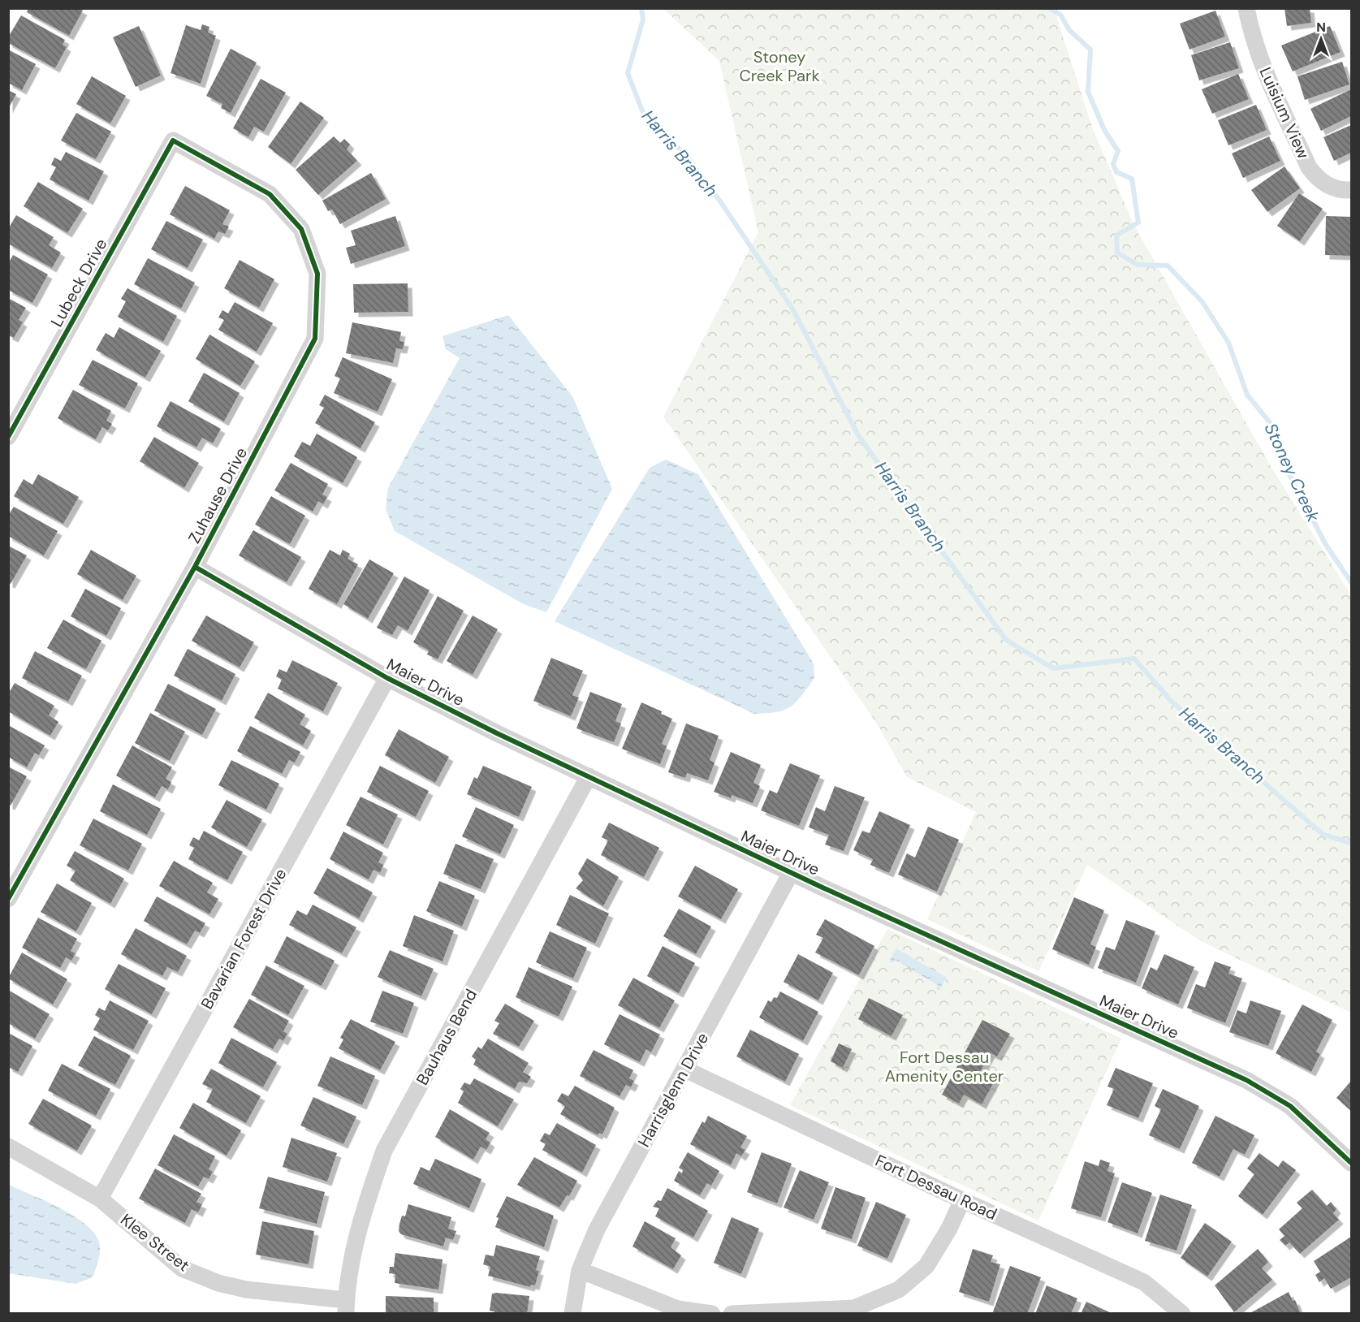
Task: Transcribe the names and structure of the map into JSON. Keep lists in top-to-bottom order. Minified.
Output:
{"streets":{"street":["Luisium View","Lubeck Drive","Zuhause Drive","Maier Drive","Bavarian Forest Drive","Bauhaus Bend","Harrisglenn Drive","Fort Dessau Road","Klee Street"]},"crossings":[["Lubeck Drive","Zuhause Drive"],["Zuhause Drive","Maier Drive"],["Maier Drive","Bavarian Forest Drive"],["Maier Drive","Bauhaus Bend"],["Maier Drive","Harrisglenn Drive"],["Bavarian Forest Drive","Klee Street"],["Bauhaus Bend","Klee Street"],["Harrisglenn Drive","Fort Dessau Road"]],"water":["Harris Branch","Stoney Creek"],"parks":["Stoney Creek Park","Fort Dessau Amenity Center"],"north":"top"}
